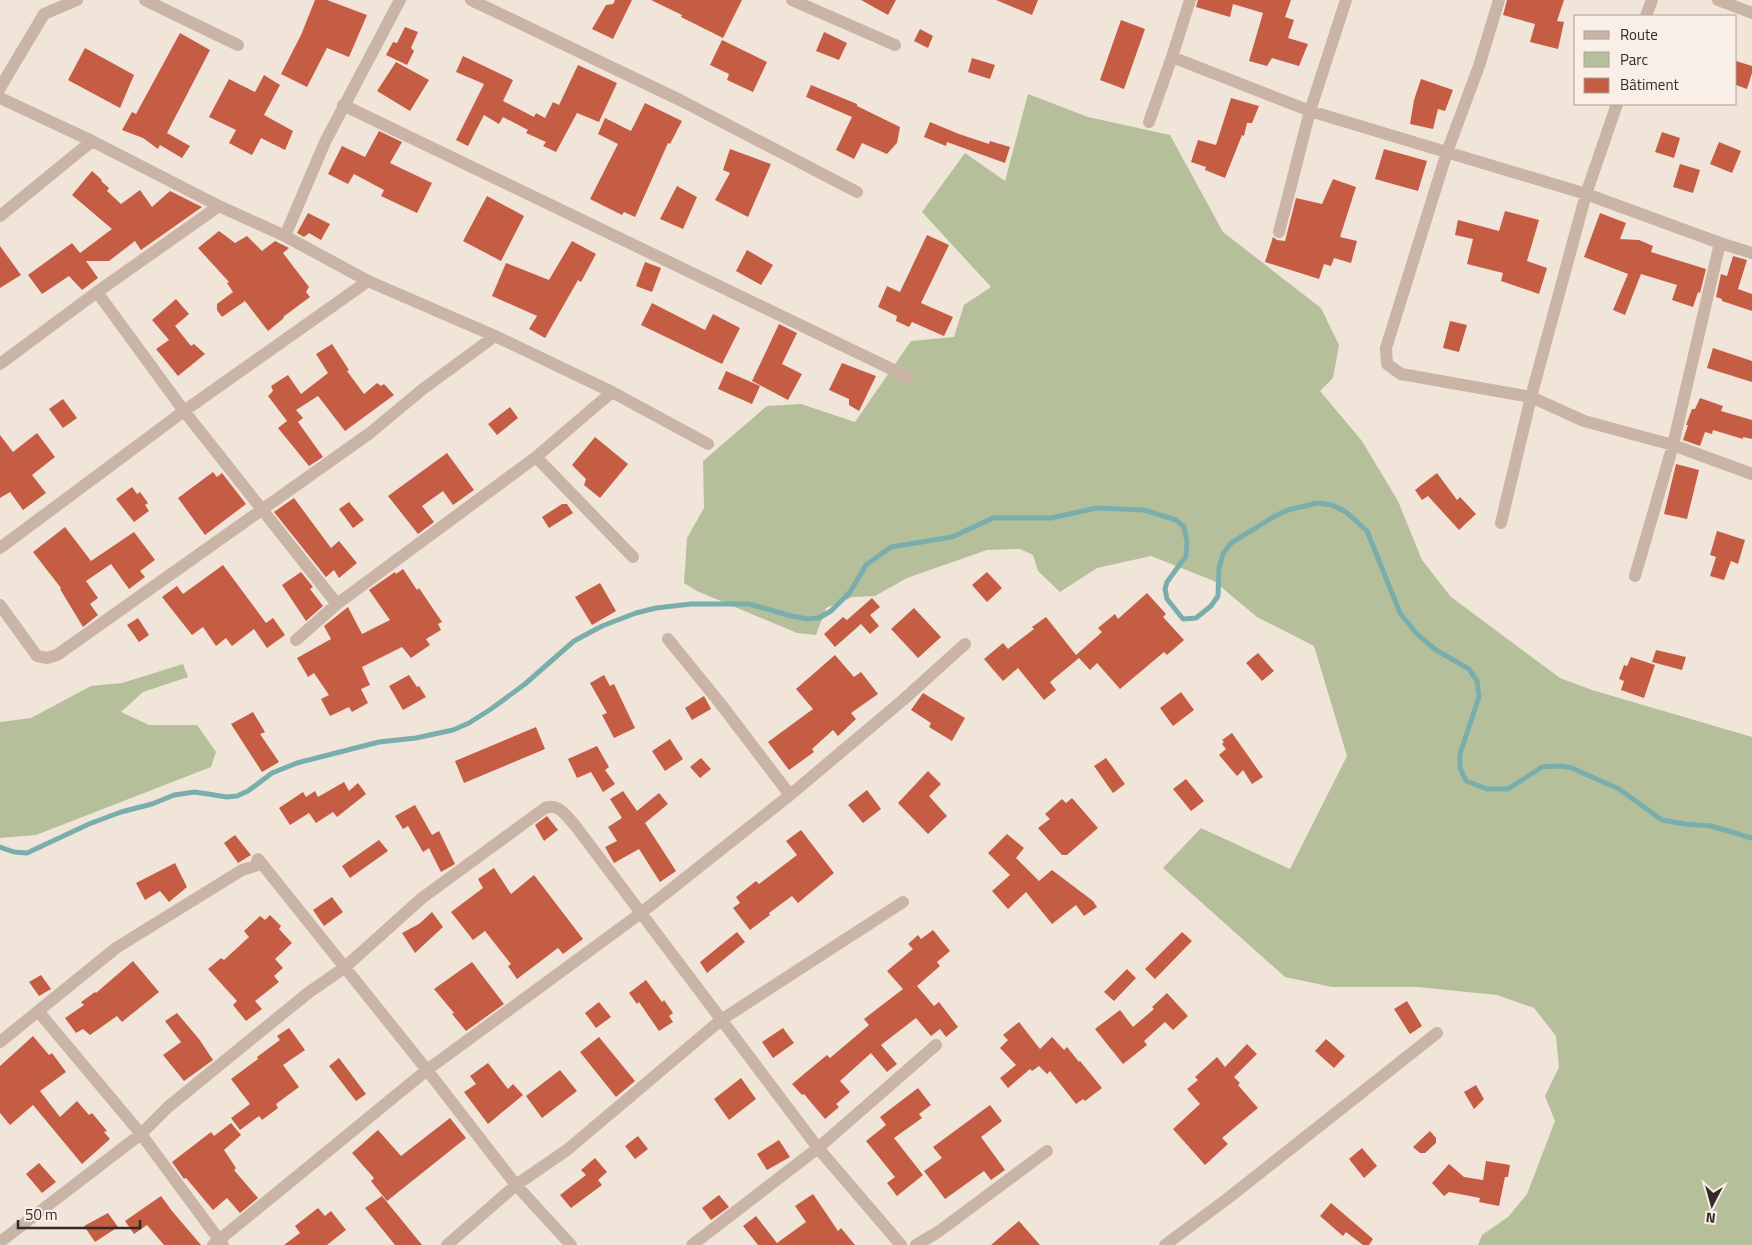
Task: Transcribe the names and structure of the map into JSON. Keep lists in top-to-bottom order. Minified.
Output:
{"legend":["Route","Parc","Bâtiment"],"scale_bar":"50 m","north":"bottom"}
